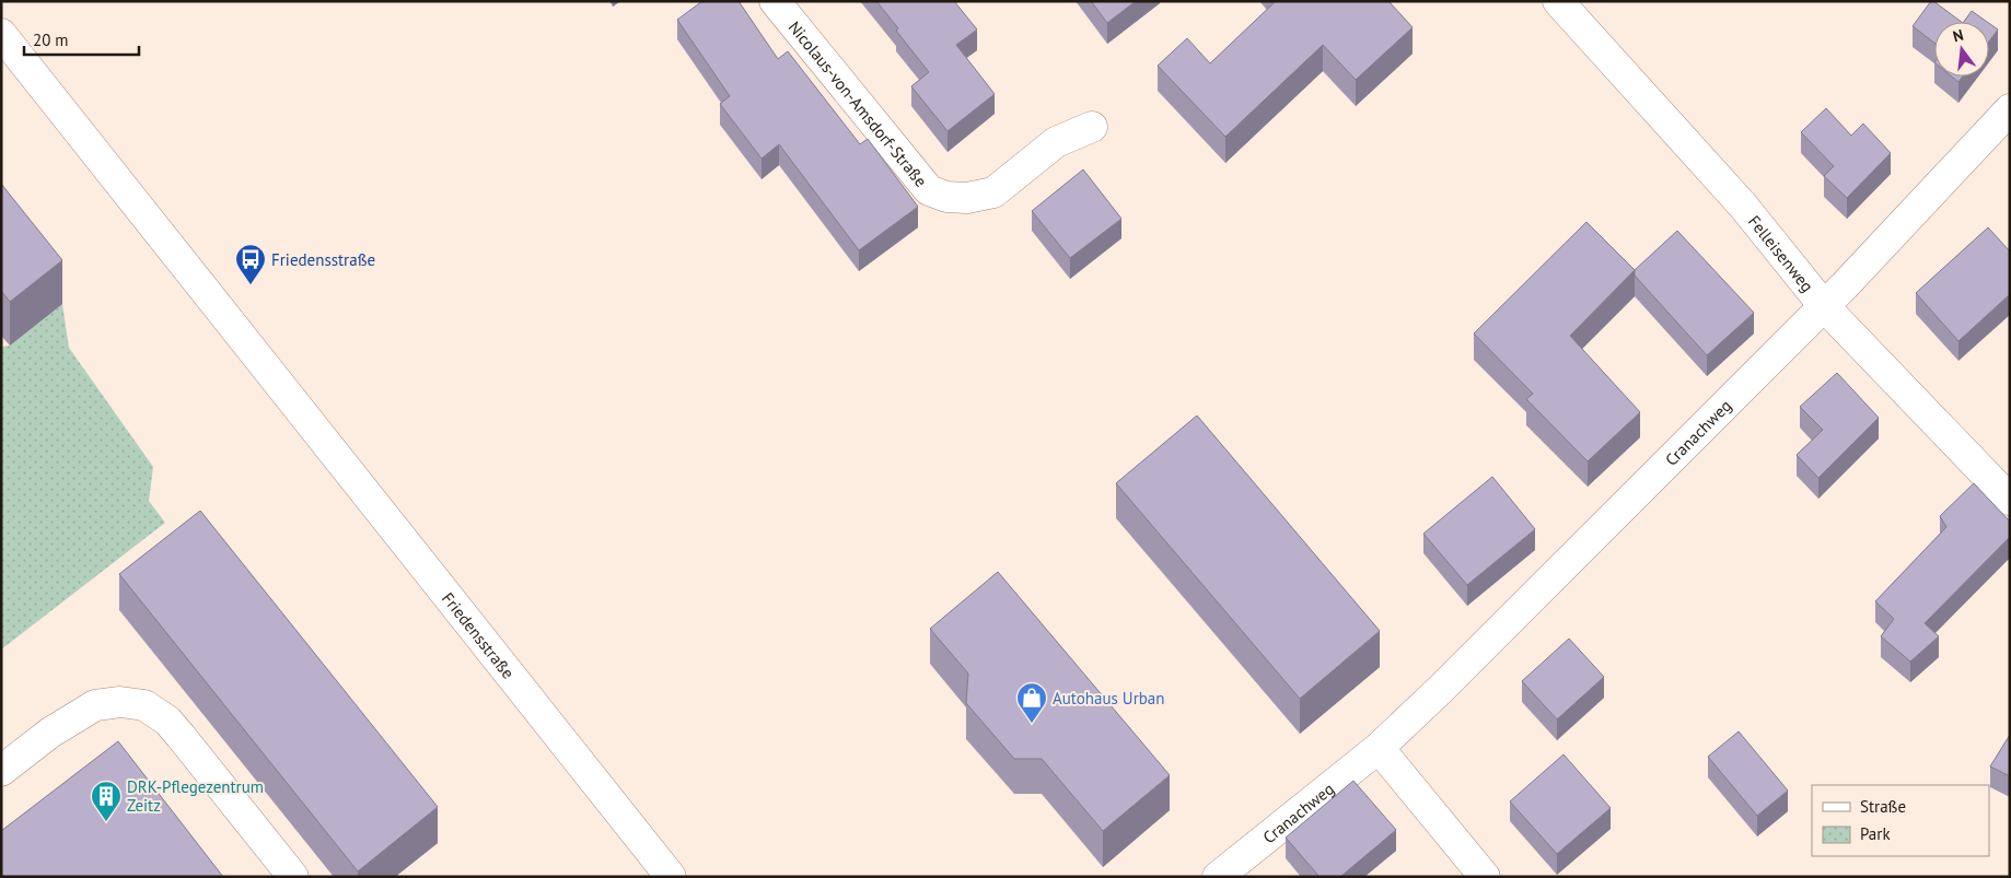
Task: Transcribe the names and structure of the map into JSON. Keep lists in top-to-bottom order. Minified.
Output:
{"streets":{"street":["Nicolaus-von-Amsdorf-Straße","Felleisenweg","Cranachweg","Friedensstraße"]},"crossings":[["Felleisenweg","Cranachweg"]],"places":{"bus stop":["Friedensstraße"],"shop":["Autohaus Urban"],"building":["DRK-Pflegezentrum Zeitz"]},"legend":["Straße","Park"],"scale_bar":"20 m","north":"top"}
